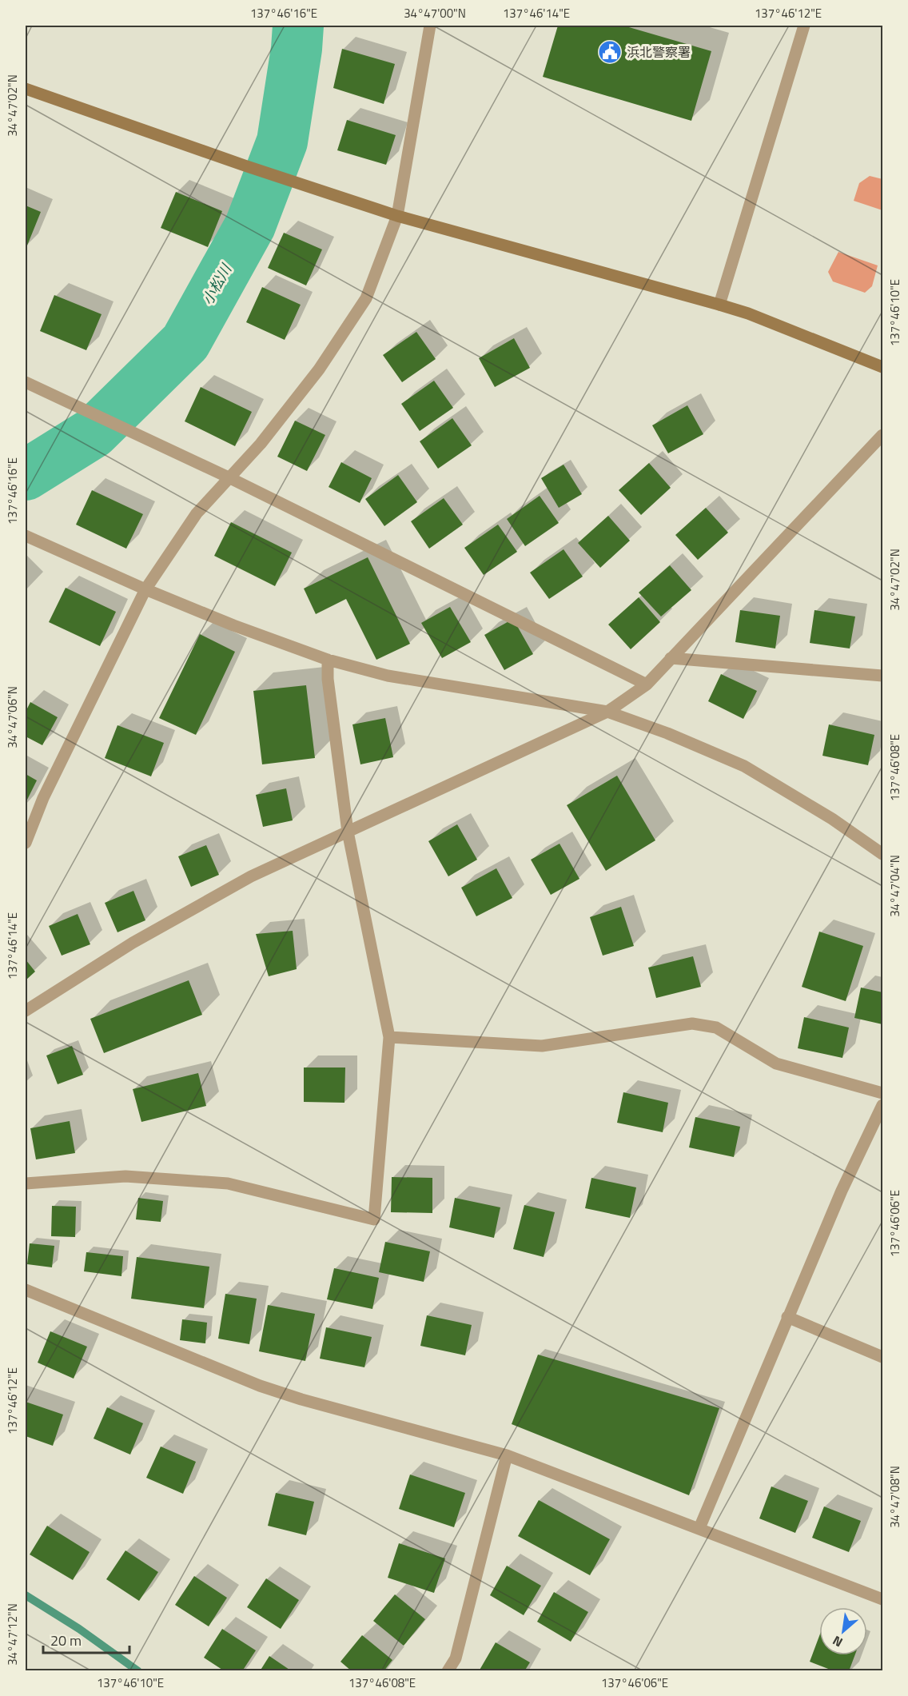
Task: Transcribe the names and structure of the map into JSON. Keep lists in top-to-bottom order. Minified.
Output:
{"water":["小松川"],"places":{"public building":["浜北警察署"]},"scale_bar":"20 m","north":"bottom left","coordinates":["137°46'16\"E","34°47'00\"N","137°46'14\"E","137°46'12\"E","34°47'02\"N","137°46'10\"E","34°47'06\"N","137°46'08\"E","34°47'04\"N","137°46'06\"E","34°47'08\"N","34°47'12\"N"]}
